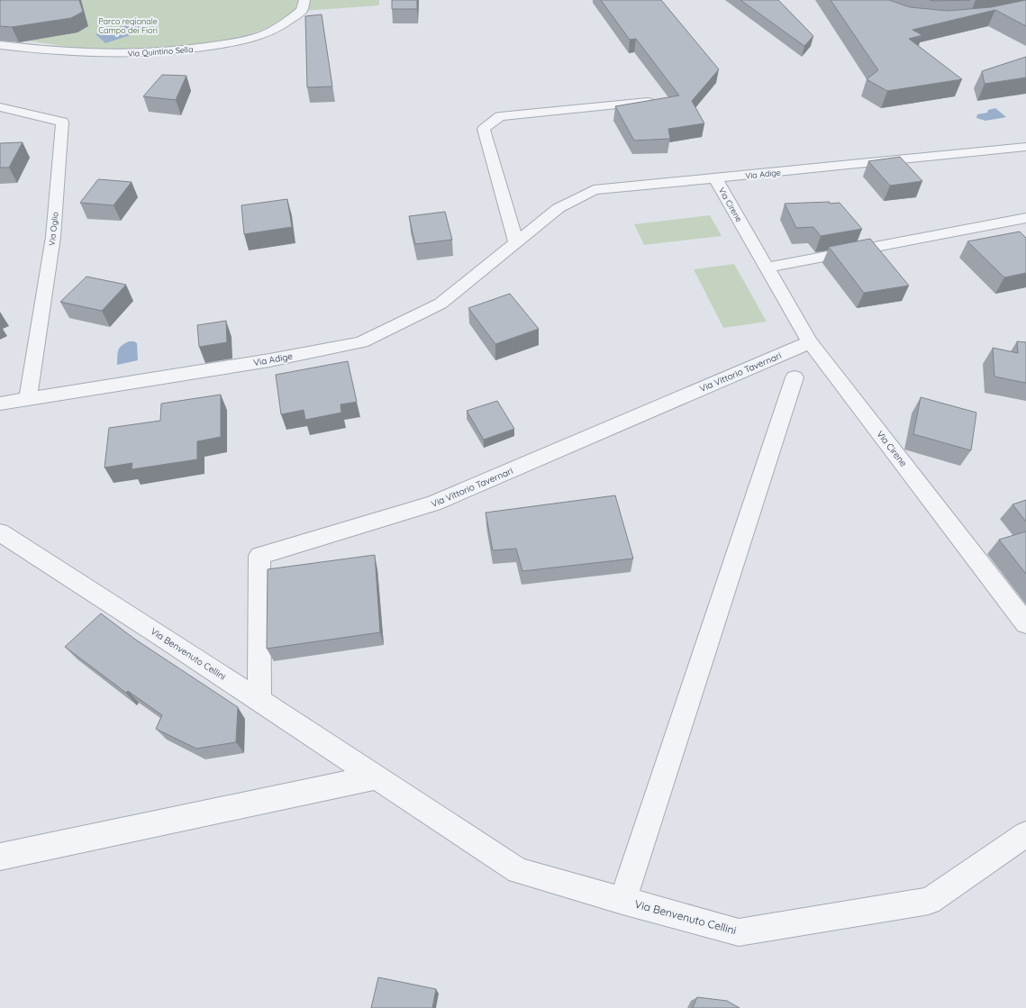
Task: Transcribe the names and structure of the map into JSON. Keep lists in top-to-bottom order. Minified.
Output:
{"streets":{"street":["Via Quintino Sella","Via Adige","Via Cirene","Via Oglio","Via Vittorio Tavernari","Via Benvenuto Cellini"]},"crossings":[["Via Adige","Via Cirene"],["Via Adige","Via Oglio"],["Via Cirene","Via Vittorio Tavernari"],["Via Vittorio Tavernari","Via Benvenuto Cellini"]],"parks":["Parco regionale Campo dei Fiori"]}
